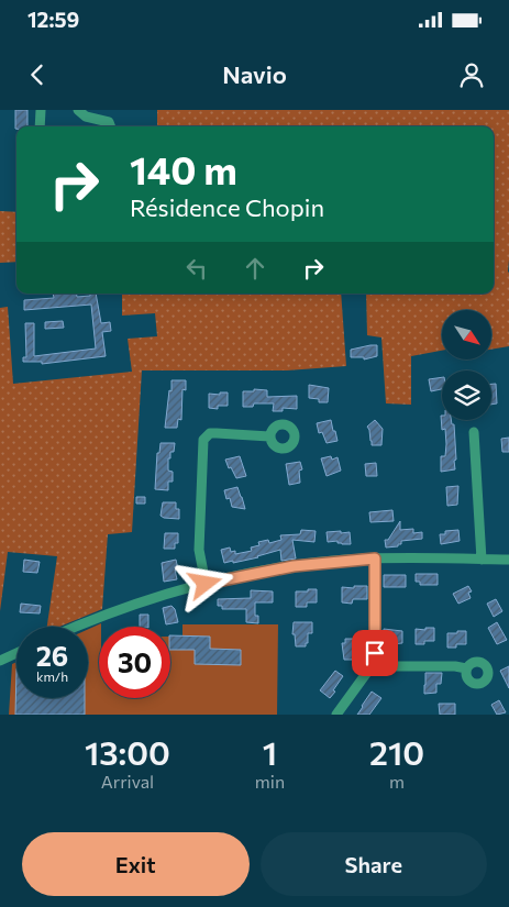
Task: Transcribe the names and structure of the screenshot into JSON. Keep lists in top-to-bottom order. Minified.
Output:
{"north":"bottom right","page":{"status":"12:59","header":"Navio","turn":["140 m","Résidence Chopin"],"speed":"26 km/h","limit":"30","eta":["13:00","Arrival","1","min","210","m"],"buttons":["Exit","Share"]}}
